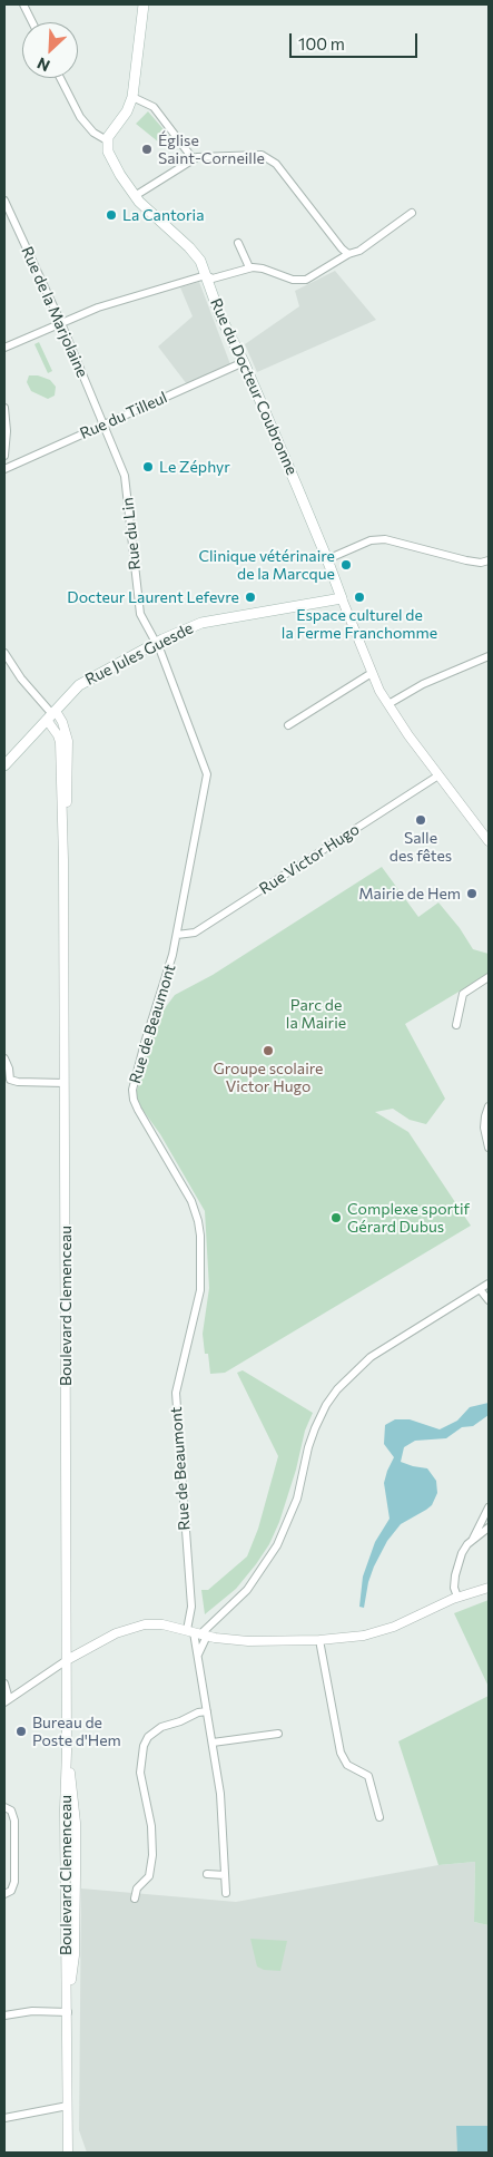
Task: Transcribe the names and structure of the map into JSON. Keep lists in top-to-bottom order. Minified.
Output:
{"streets":{"main road":["Rue du Docteur Coubronne","Rue Jules Guesde"],"street":["Rue de la Marjolaine","Rue du Tilleul","Rue du Lin","Rue Victor Hugo","Rue de Beaumont","Boulevard Clemenceau"]},"crossings":[["Rue de la Marjolaine","Rue du Tilleul"],["Rue de la Marjolaine","Rue du Lin"],["Rue du Docteur Coubronne","Rue du Tilleul"],["Rue du Docteur Coubronne","Rue Jules Guesde"],["Rue du Tilleul","Rue du Lin"],["Rue du Lin","Rue Jules Guesde"],["Rue du Lin","Rue de Beaumont"],["Rue Jules Guesde","Rue de Beaumont"],["Rue Jules Guesde","Boulevard Clemenceau"],["Rue Victor Hugo","Rue de Beaumont"]],"parks":["Parc de la Mairie"],"places":["Église Saint-Corneille","La Cantoria","Le Zéphyr","Clinique vétérinaire de la Marcque","Docteur Laurent Lefevre","Espace culturel de la Ferme Franchomme","Salle des fêtes","Mairie de Hem","Groupe scolaire Victor Hugo","Complexe sportif Gérard Dubus","Bureau de Poste d'Hem"],"scale_bar":"100 m","north":"bottom left"}
